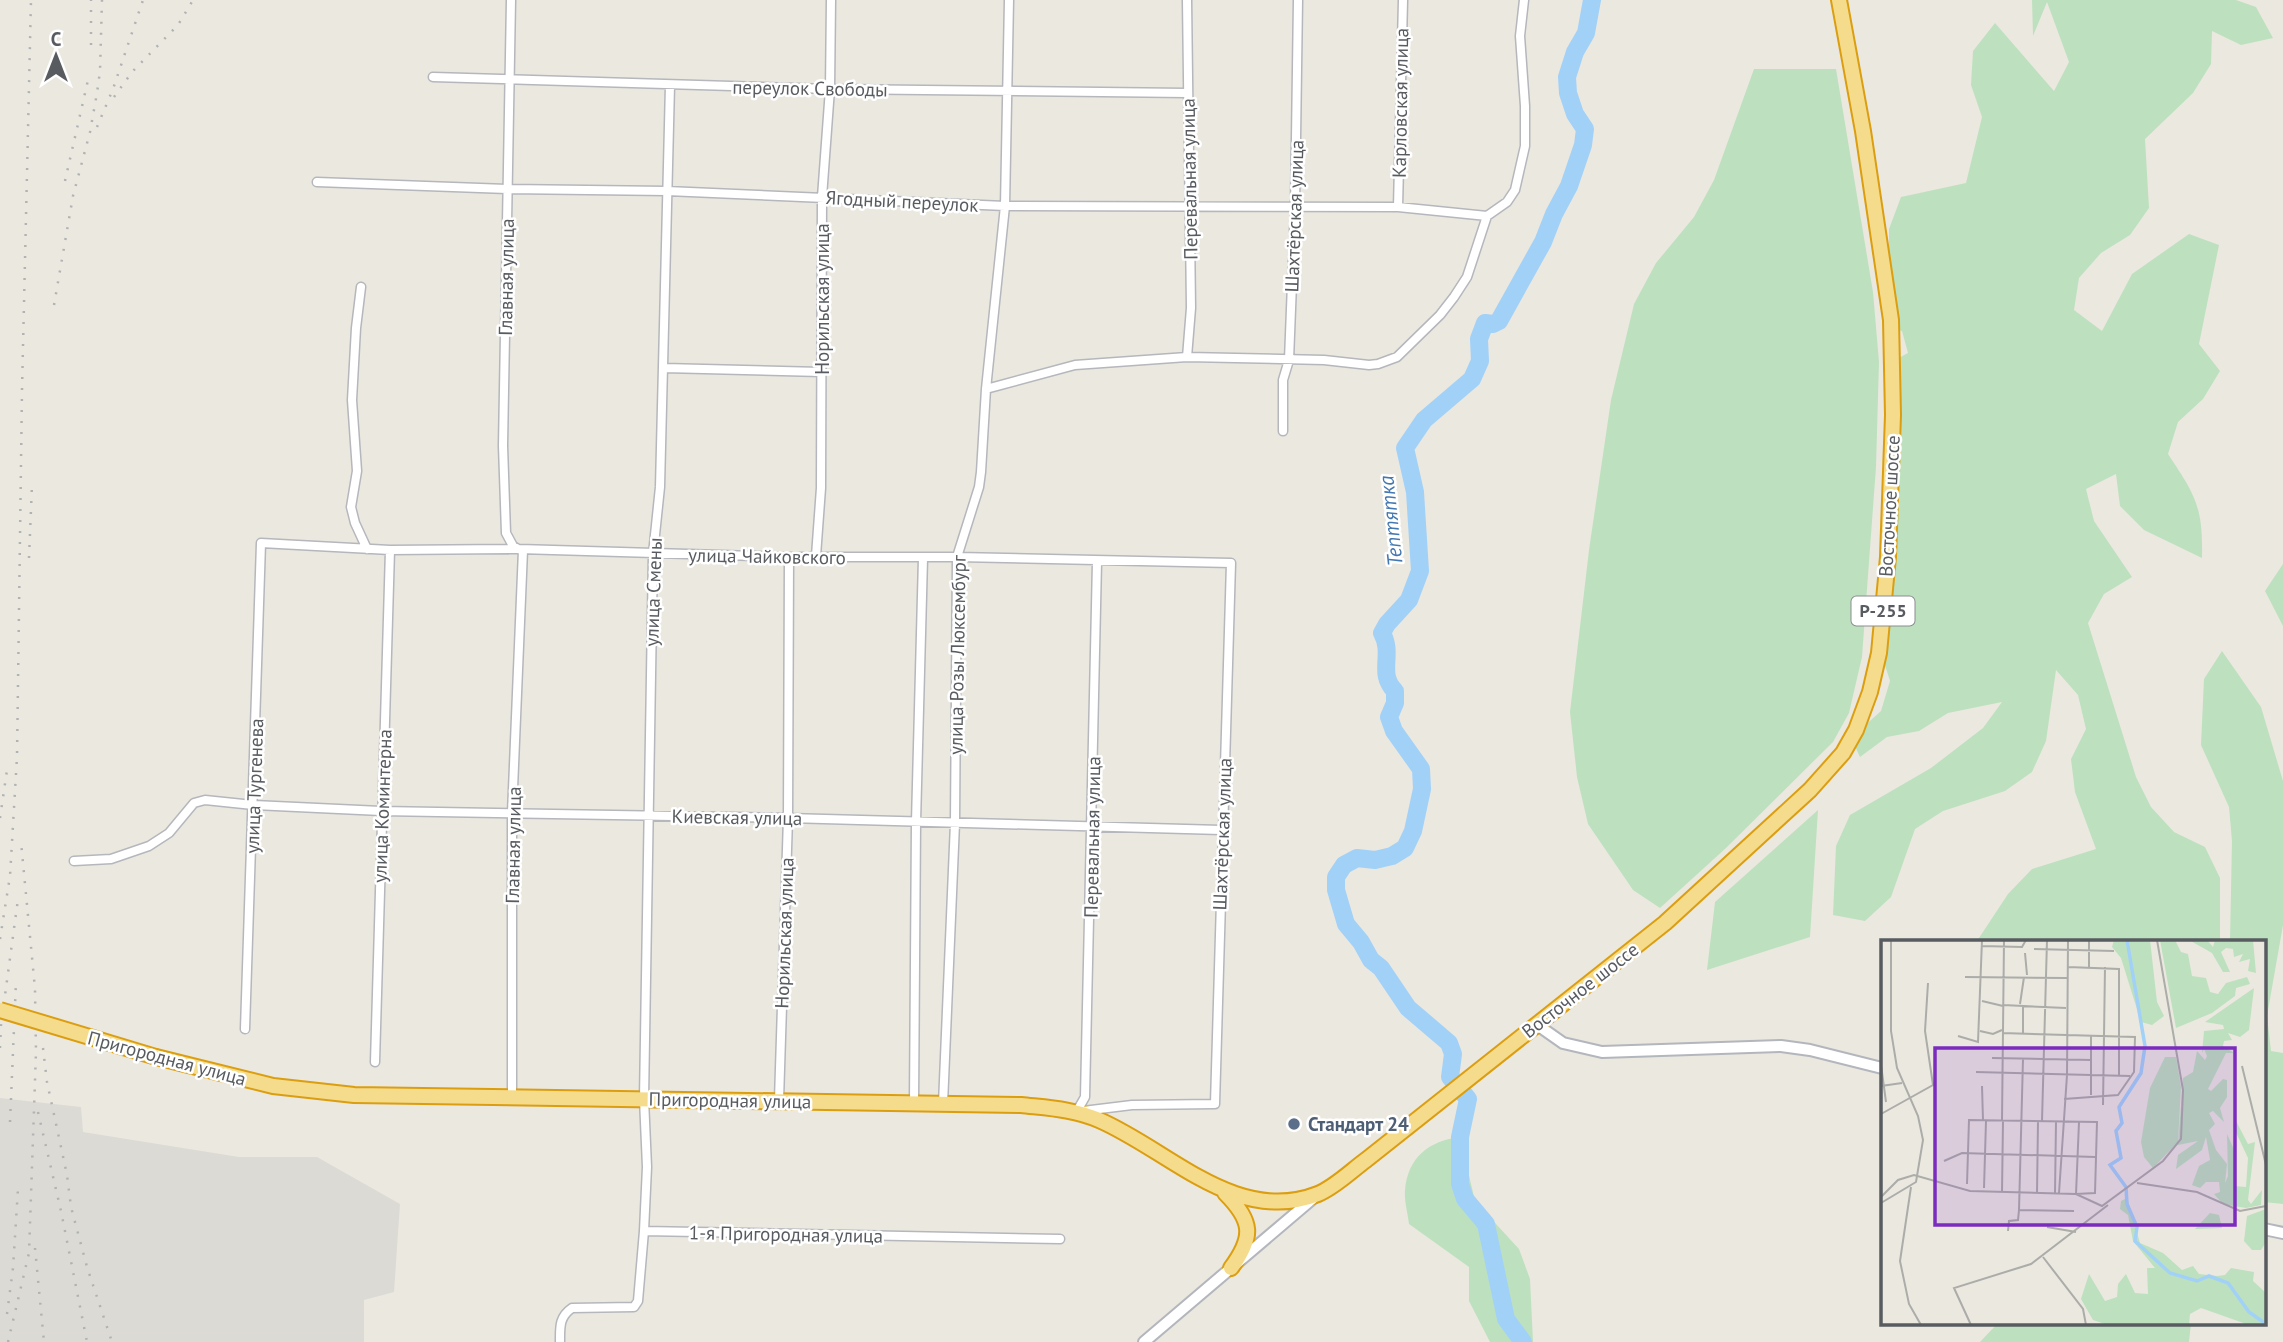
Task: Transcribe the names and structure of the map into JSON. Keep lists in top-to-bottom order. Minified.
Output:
{"streets":{"highway":["Восточное шоссе","Р-255","Пригородная улица"],"street":["переулок Свободы","Карловская улица","Перевальная улица","Ягодный переулок","Шахтёрская улица","Главная улица","Норильская улица","улица Чайковского","улица Смены","улица Розы Люксембург","улица Тургенева","улица Коминтерна","Киевская улица","1-я Пригородная улица"]},"crossings":[["переулок Свободы","Перевальная улица"],["переулок Свободы","Главная улица"],["переулок Свободы","Норильская улица"],["переулок Свободы","улица Смены"],["переулок Свободы","улица Розы Люксембург"],["Карловская улица","Ягодный переулок"],["Перевальная улица","Ягодный переулок"],["Перевальная улица","Шахтёрская улица"],["Перевальная улица","улица Чайковского"],["Перевальная улица","Киевская улица"],["Перевальная улица","Пригородная улица"],["Ягодный переулок","Шахтёрская улица"],["Ягодный переулок","Главная улица"],["Ягодный переулок","Норильская улица"],["Ягодный переулок","улица Смены"],["Ягодный переулок","улица Розы Люксембург"],["Шахтёрская улица","улица Чайковского"],["Шахтёрская улица","Киевская улица"],["Шахтёрская улица","Пригородная улица"],["Главная улица","улица Чайковского"],["Главная улица","Киевская улица"],["Главная улица","Пригородная улица"],["Норильская улица","улица Чайковского"],["Норильская улица","Киевская улица"],["Норильская улица","Пригородная улица"],["Восточное шоссе","Пригородная улица"],["улица Чайковского","улица Смены"],["улица Чайковского","улица Розы Люксембург"],["улица Чайковского","улица Тургенева"],["улица Чайковского","улица Коминтерна"],["улица Смены","Киевская улица"],["улица Смены","Пригородная улица"],["улица Розы Люксембург","Киевская улица"],["улица Розы Люксембург","Пригородная улица"],["улица Тургенева","Киевская улица"],["улица Коминтерна","Киевская улица"]],"water":["Тептятка"],"places":["Стандарт 24"],"north":"top"}
